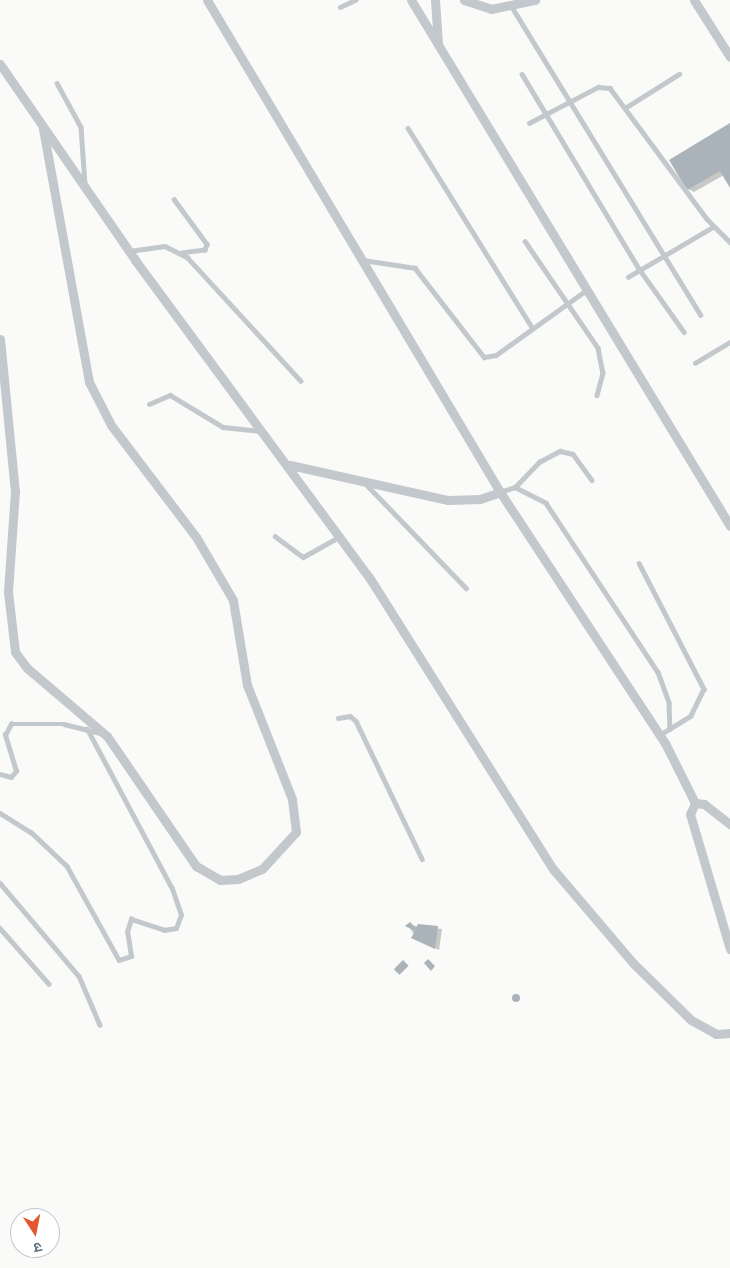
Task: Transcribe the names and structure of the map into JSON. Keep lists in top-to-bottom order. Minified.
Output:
{"north":"bottom"}
